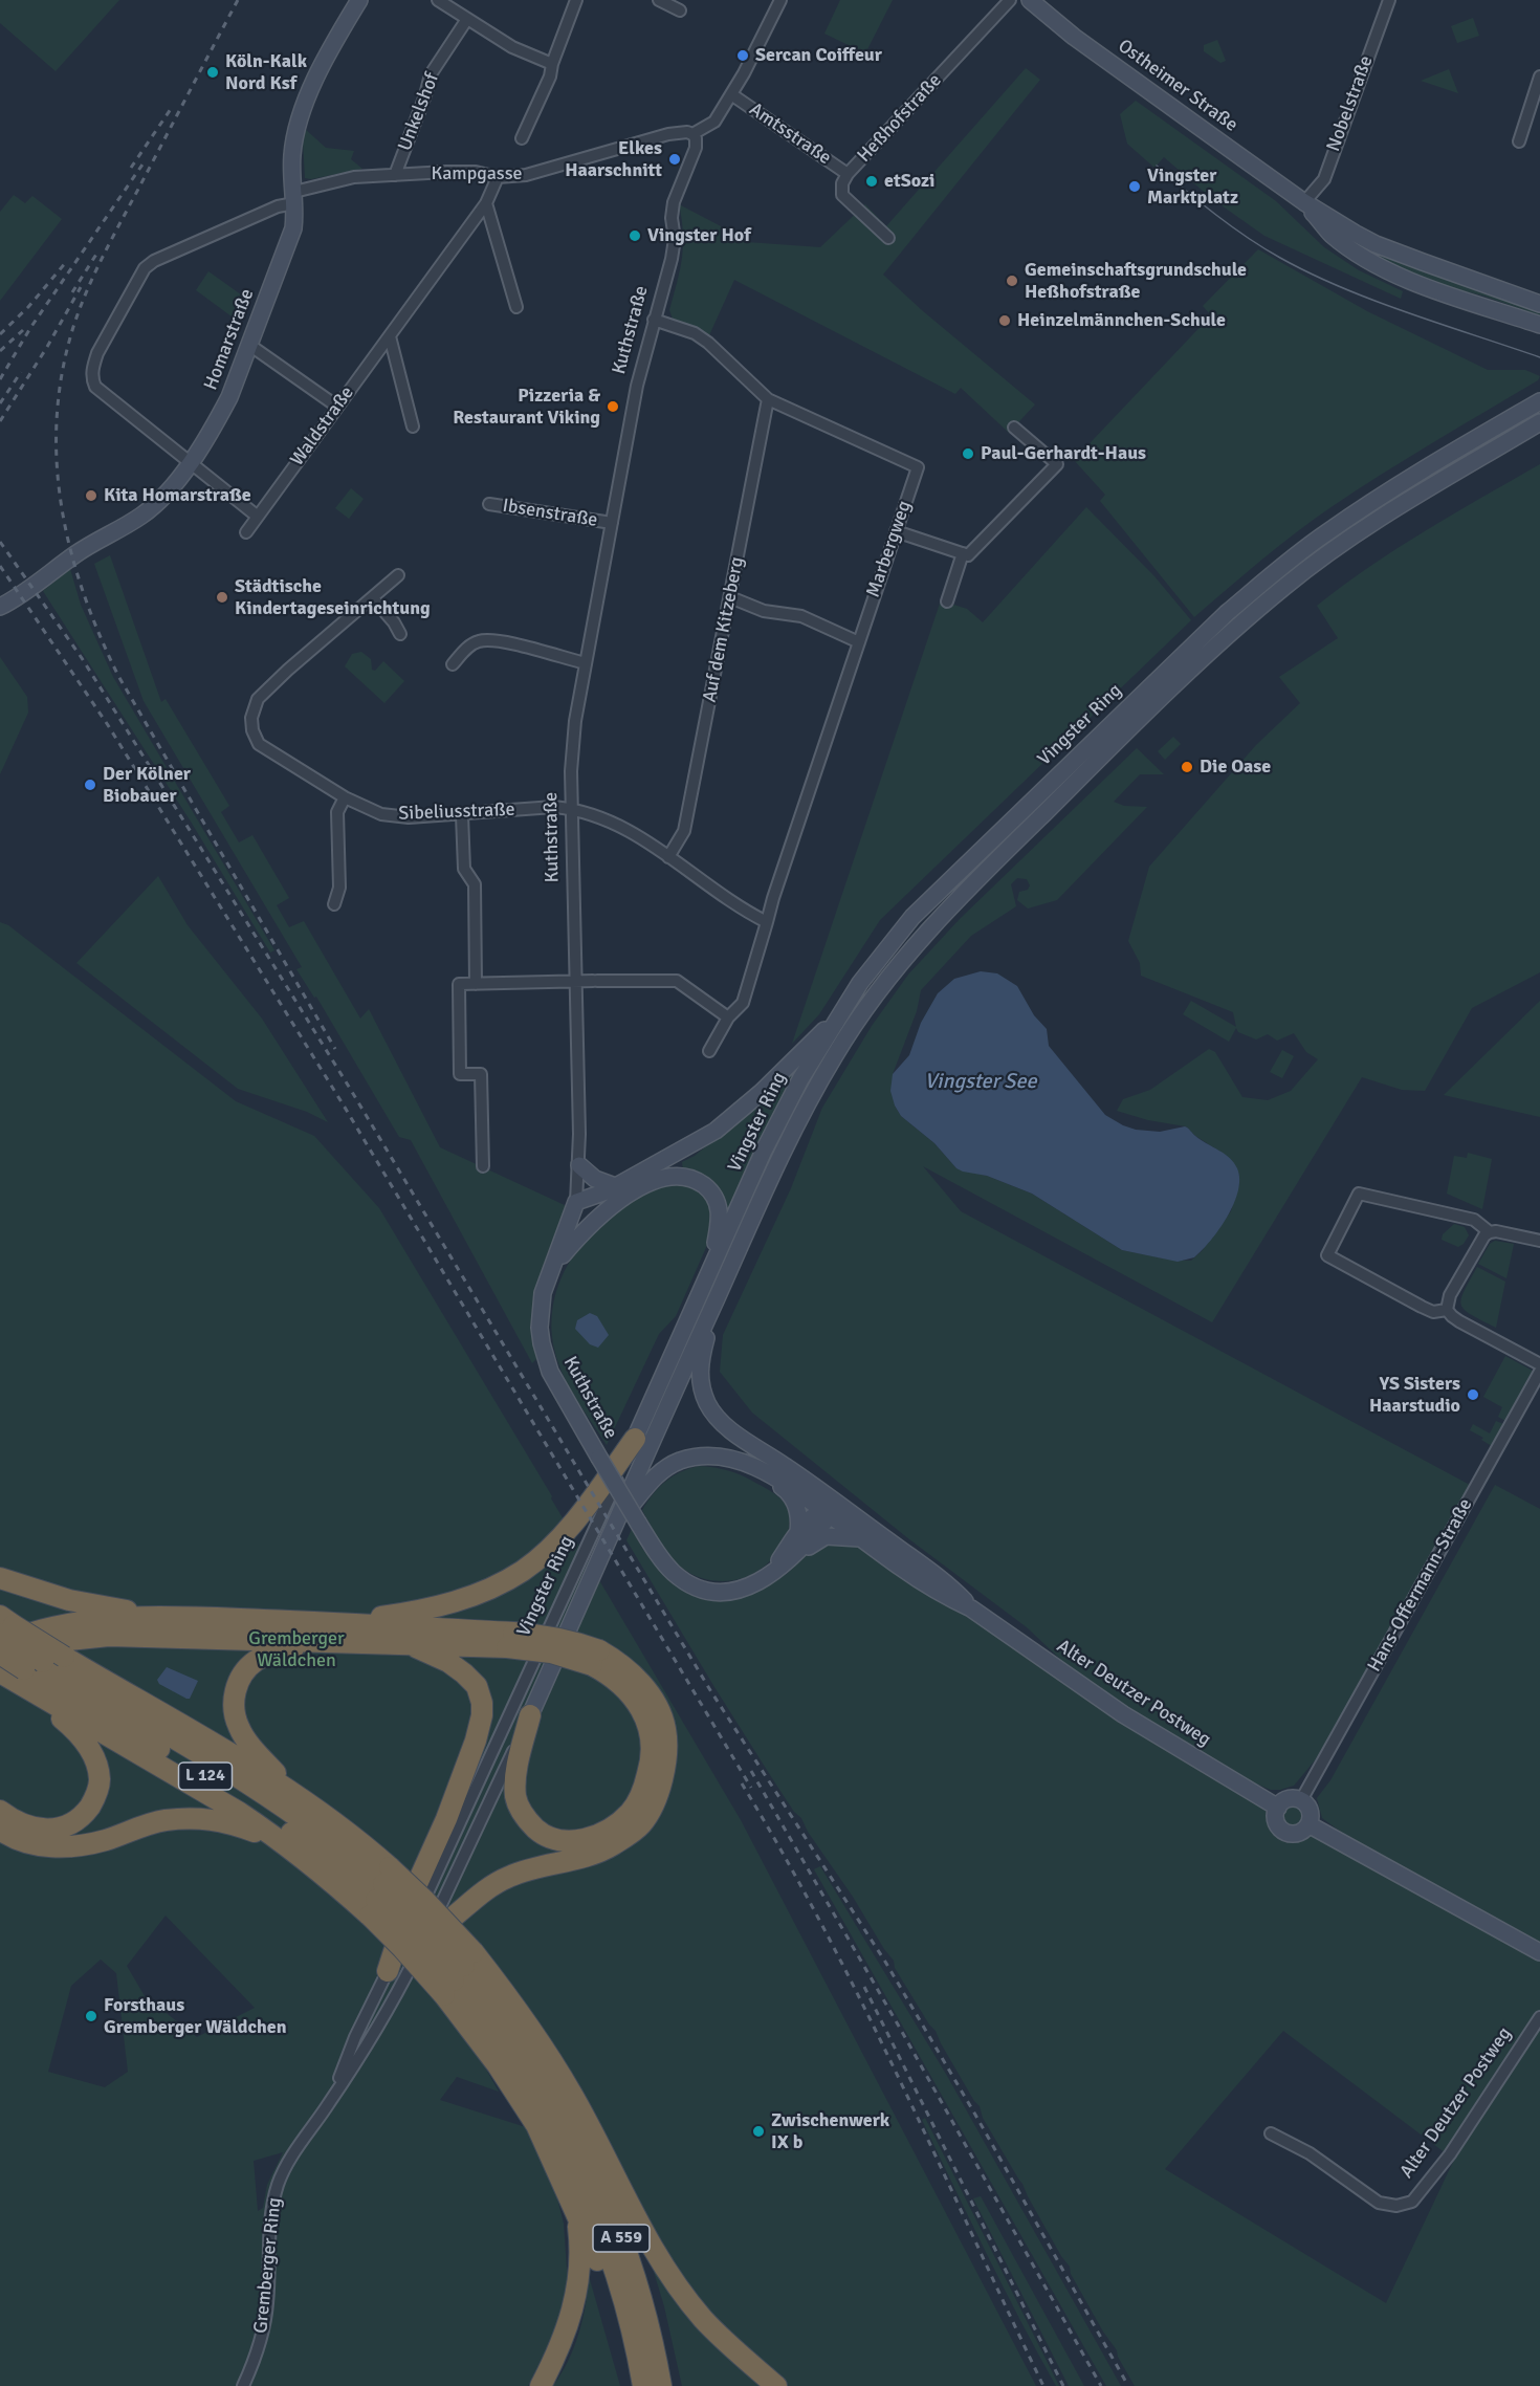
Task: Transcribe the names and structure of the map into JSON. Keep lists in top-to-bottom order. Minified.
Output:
{"streets":{"highway":["L 124","A 559"],"main road":["Ostheimer Straße","Kuthstraße","Homarstraße","Vingster Ring","Alter Deutzer Postweg"],"street":["Nobelstraße","Unkelshof","Heßhofstraße","Amtsstraße","Kampgasse","Waldstraße","Ibsenstraße","Marbergweg","Auf dem Kitzeberg","Sibeliusstraße","Hans-Offermann-Straße","Gremberger Ring"]},"crossings":[["Ostheimer Straße","Nobelstraße"],["Unkelshof","Kampgasse"],["Heßhofstraße","Amtsstraße"],["Kampgasse","Kuthstraße"],["Kampgasse","Homarstraße"],["Kampgasse","Waldstraße"],["Kuthstraße","Ibsenstraße"],["Kuthstraße","Marbergweg"],["Kuthstraße","Sibeliusstraße"],["Kuthstraße","Alter Deutzer Postweg"],["Marbergweg","Auf dem Kitzeberg"],["Vingster Ring","Alter Deutzer Postweg"],["Vingster Ring","Gremberger Ring"],["Hans-Offermann-Straße","Alter Deutzer Postweg"]],"water":["Vingster See"],"parks":["Gremberger Wäldchen"],"places":["Sercan Coiffeur","Köln-Kalk Nord Ksf","Elkes Haarschnitt","etSozi","Vingster Marktplatz","Vingster Hof","Gemeinschaftsgrundschule Heßhofstraße","Heinzelmännchen-Schule","Pizzeria & Restaurant Viking","Paul-Gerhardt-Haus","Kita Homarstraße","Städtische Kindertageseinrichtung","Die Oase","Der Kölner Biobauer","YS Sisters Haarstudio","Forsthaus Gremberger Wäldchen","Zwischenwerk IX b"]}
